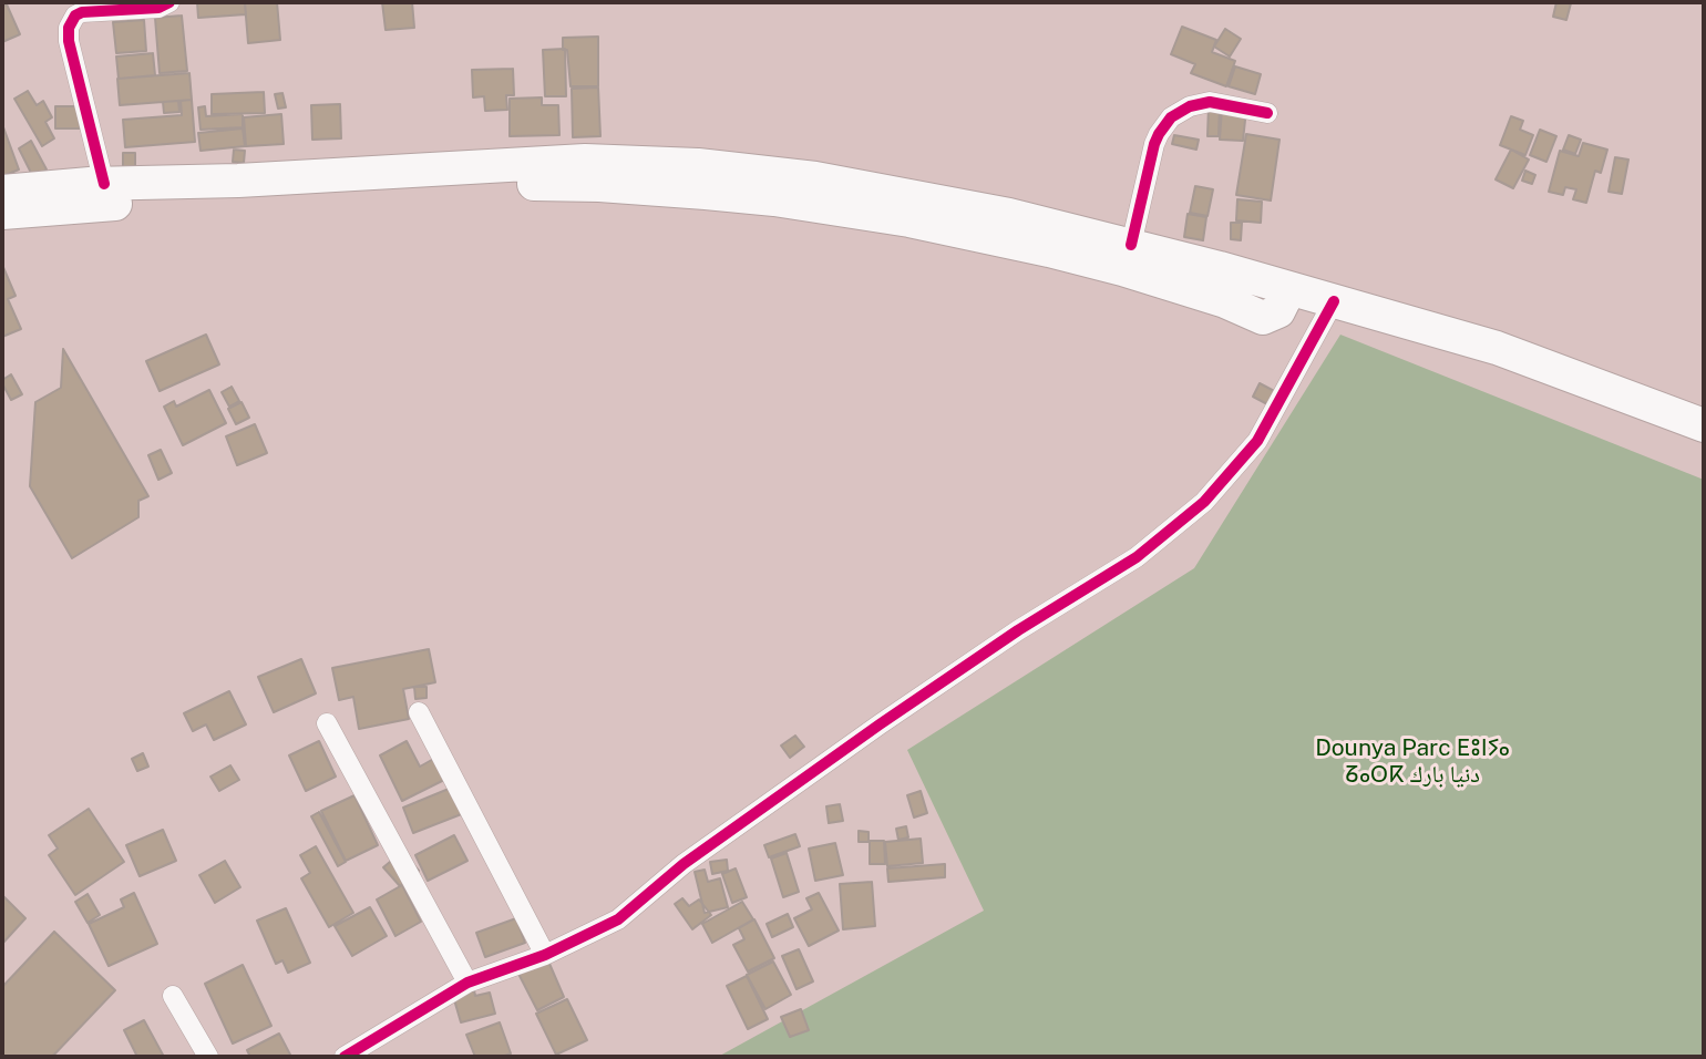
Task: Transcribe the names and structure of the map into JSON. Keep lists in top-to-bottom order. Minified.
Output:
{"parks":["Dounya Parc ⴹⵓⵏⵢⴰ ⵒⴰⵔⴽ دنيا بارك"]}
